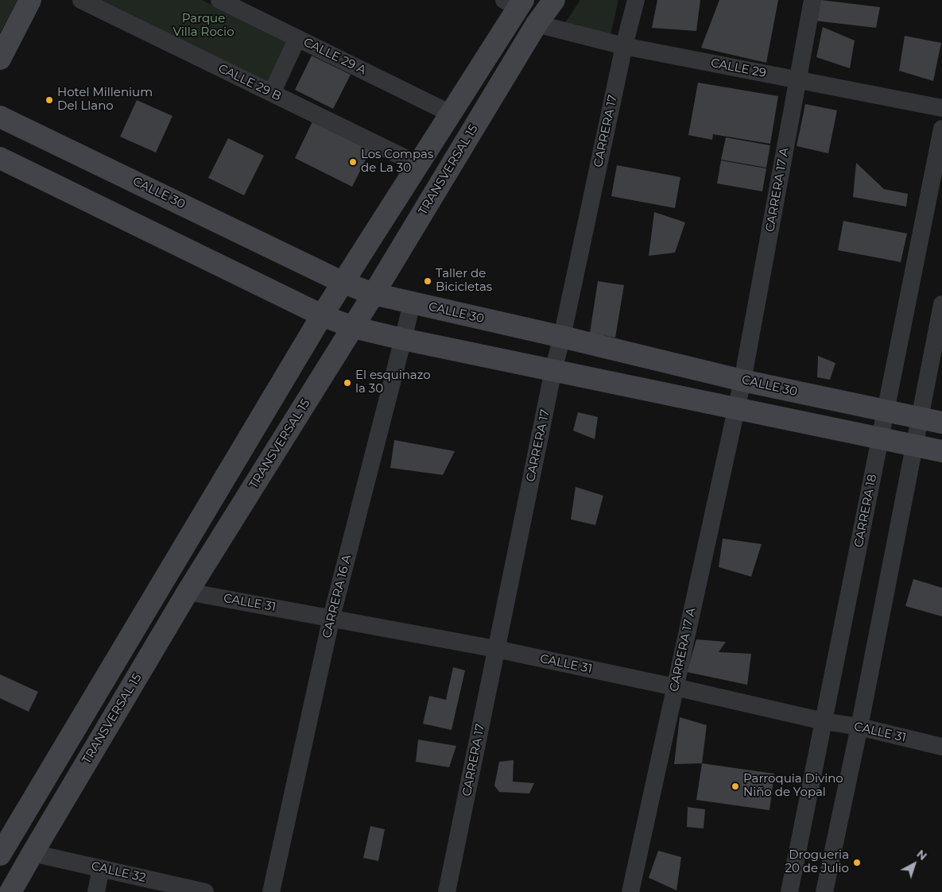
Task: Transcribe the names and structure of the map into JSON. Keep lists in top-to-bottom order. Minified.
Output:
{"streets":{"street":["CALLE 29 A","CALLE 29","CALLE 29 B","CARRERA 17","TRANSVERSAL 15","CARRERA 17 A","CALLE 30","CARRERA 18","CARRERA 16 A","CALLE 31","CALLE 32"]},"crossings":[["CALLE 29","CARRERA 17"],["CALLE 29","TRANSVERSAL 15"],["CALLE 29","CARRERA 17 A"],["CARRERA 17","CALLE 30"],["CARRERA 17","CALLE 31"],["TRANSVERSAL 15","CALLE 30"],["TRANSVERSAL 15","CALLE 31"],["TRANSVERSAL 15","CALLE 32"],["CARRERA 17 A","CALLE 30"],["CARRERA 17 A","CALLE 31"],["CALLE 30","CARRERA 18"],["CALLE 30","CARRERA 16 A"],["CARRERA 18","CALLE 31"],["CARRERA 16 A","CALLE 31"]],"parks":["Parque Villa Rocio"],"places":["Hotel Millenium Del Llano","Los Compas de La 30","Taller de Bicicletas","El esquinazo la 30","Parroquia Divino Niño de Yopal","Drogueria 20 de Julio"],"north":"top right"}
